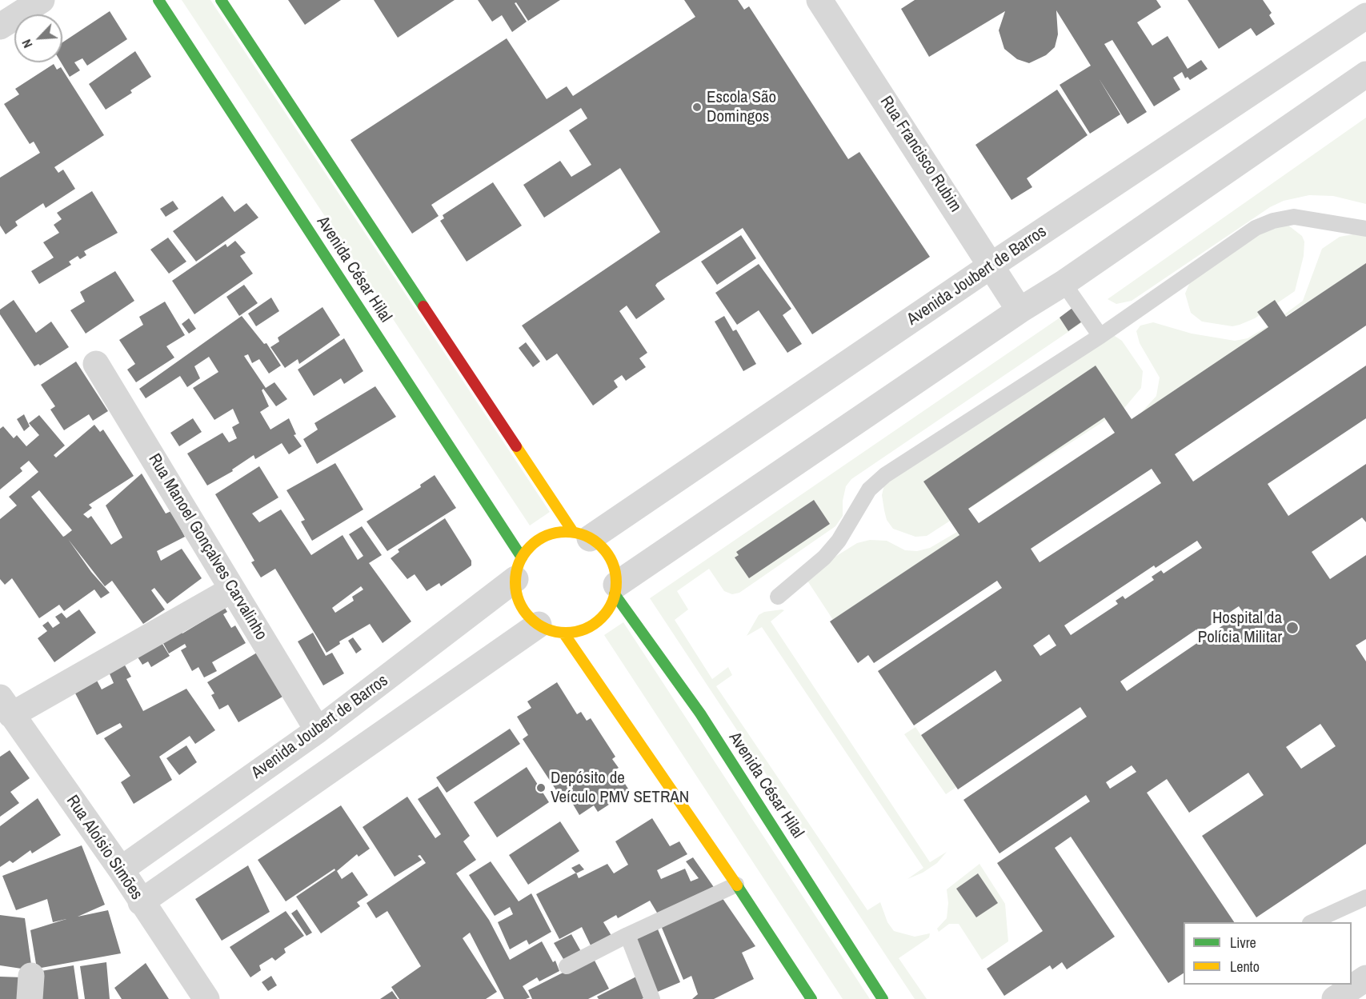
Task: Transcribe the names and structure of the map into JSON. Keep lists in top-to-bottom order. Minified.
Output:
{"streets":{"street":["Rua Francisco Rubim","Avenida César Hilal","Avenida Joubert de Barros","Rua Manoel Gonçalves Carvalinho","Rua Aloísio Simões"]},"crossings":[["Rua Francisco Rubim","Avenida Joubert de Barros"],["Avenida César Hilal","Avenida Joubert de Barros"],["Avenida Joubert de Barros","Rua Manoel Gonçalves Carvalinho"],["Avenida Joubert de Barros","Rua Aloísio Simões"]],"places":["Escola São Domingos","Hospital da Polícia Militar","Depósito de Veículo PMV SETRAN"],"legend":["Livre","Lento"],"north":"bottom left"}
